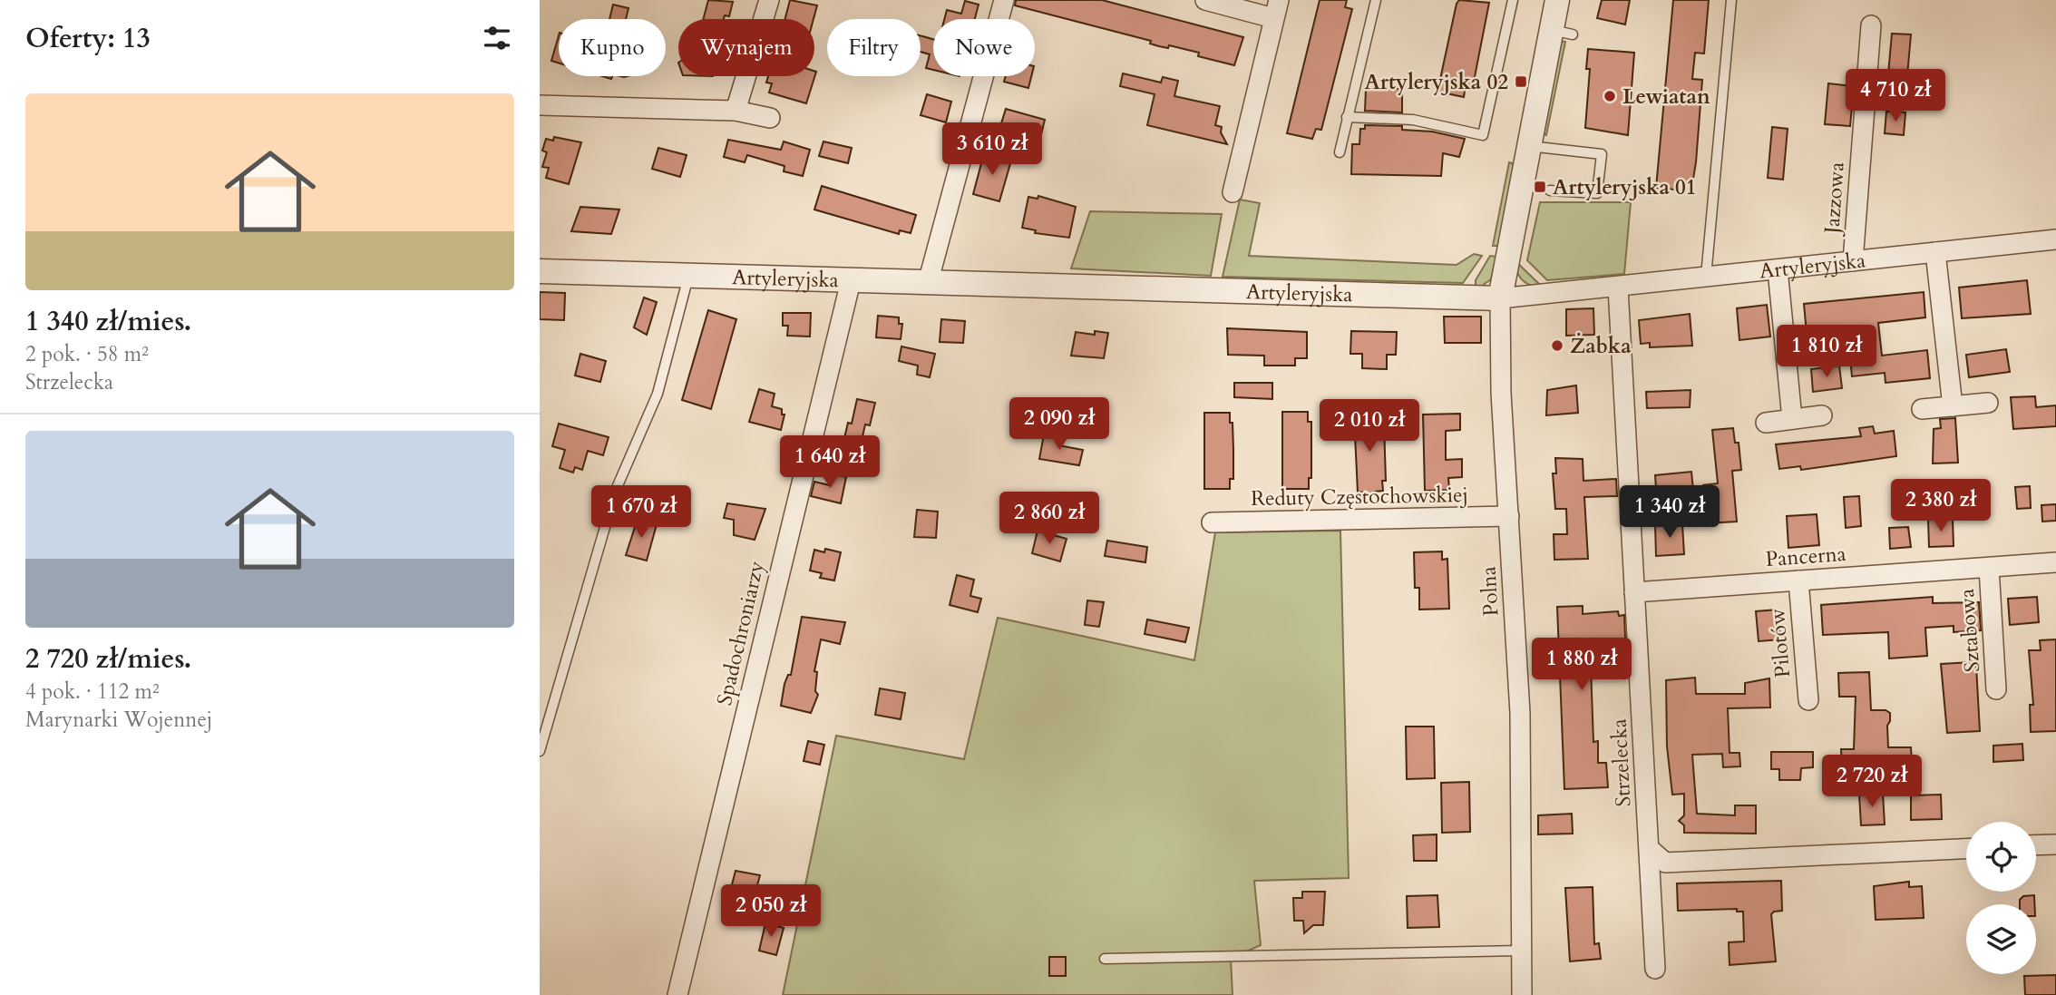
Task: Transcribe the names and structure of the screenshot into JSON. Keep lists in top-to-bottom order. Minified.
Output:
{"streets":{"street":["Jazzowa","Artyleryjska","Reduty Częstochowskiej","Pancerna","Polna","Sztabowa","Spadochroniarzy","Pilotów","Strzelecka"]},"crossings":[["Jazzowa","Artyleryjska"],["Artyleryjska","Polna"],["Artyleryjska","Spadochroniarzy"],["Artyleryjska","Strzelecka"],["Reduty Częstochowskiej","Polna"],["Pancerna","Sztabowa"],["Pancerna","Pilotów"],["Pancerna","Strzelecka"]],"places":{"transit":["Artyleryjska 02","Artyleryjska 01"],"other":["Lewiatan","Żabka"]},"page":{"heading":"Oferty: 13","chip":["Kupno","Wynajem","Filtry","Nowe"],"price":["4 710 zł","3 610 zł","1 810 zł","2 090 zł","2 010 zł","1 640 zł","2 380 zł","1 670 zł","1 340 zł","2 860 zł","1 880 zł","2 720 zł","2 050 zł"],"list":[{"name":"1 340 zł/mies.","note":"2 pok. · 58 m² · Strzelecka"},{"name":"2 720 zł/mies.","note":"4 pok. · 112 m² · Marynarki Wojennej"}]}}
